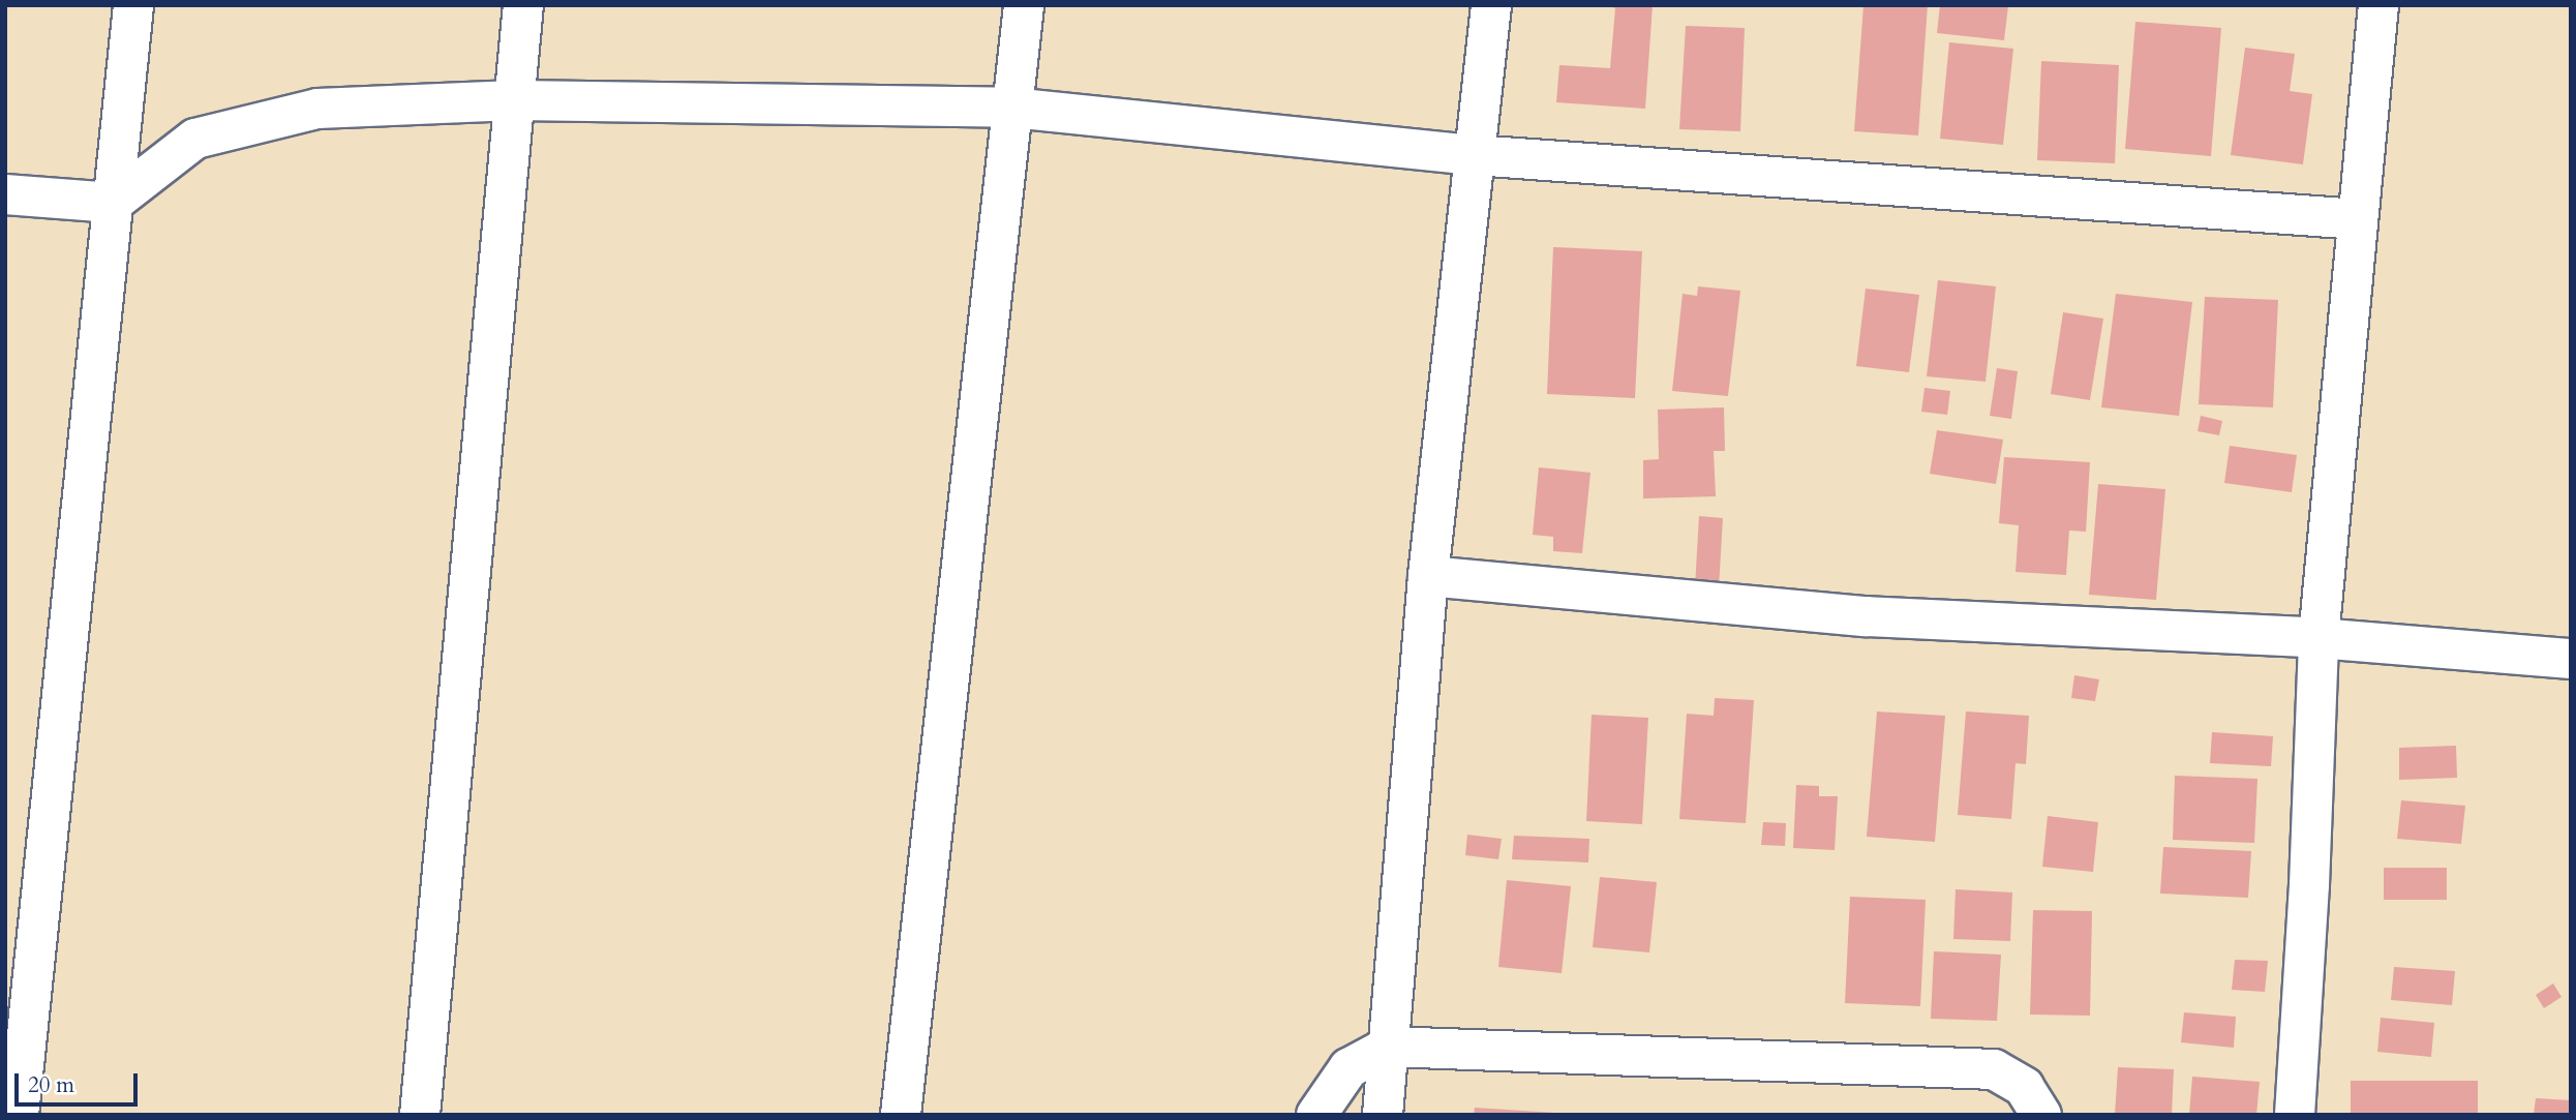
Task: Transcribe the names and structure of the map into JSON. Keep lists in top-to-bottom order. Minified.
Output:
{"scale_bar":"20 m"}
